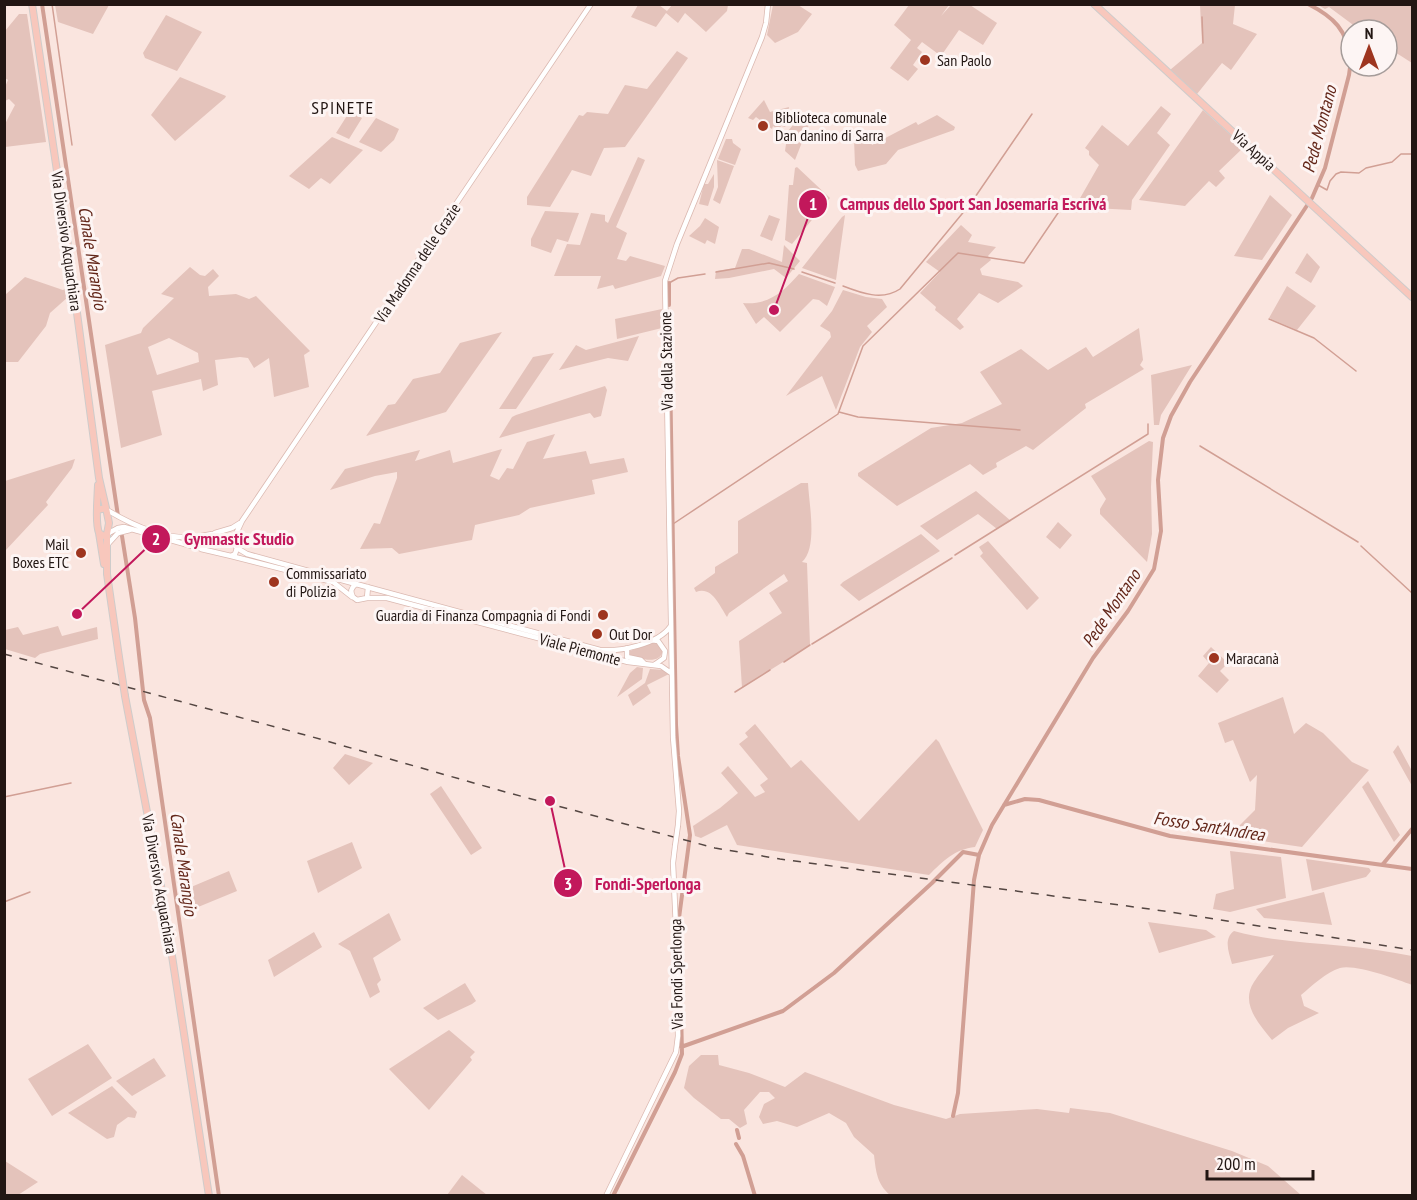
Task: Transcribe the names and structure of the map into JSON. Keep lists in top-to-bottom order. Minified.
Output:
{"streets":{"main road":["Via Appia","Via Diversivo Acquachiara"],"street":["Via Madonna delle Grazie","Via della Stazione","Viale Piemonte","Via Fondi Sperlonga"]},"crossings":[["Via Madonna delle Grazie","Viale Piemonte"],["Via della Stazione","Viale Piemonte"],["Via della Stazione","Via Fondi Sperlonga"]],"districts":["SPINETE"],"water":["Pede Montano","Canale Marangio","Fosso Sant'Andrea"],"places":["San Paolo","Biblioteca comunale Dan danino di Sarra","Campus dello Sport San Josemaría Escrivá","Mail Boxes ETC","Commissariato di Polizia","Gymnastic Studio","Guardia di Finanza Compagnia di Fondi","Out Dor","Maracanà","Fondi-Sperlonga"],"scale_bar":"200 m","north":"top"}
